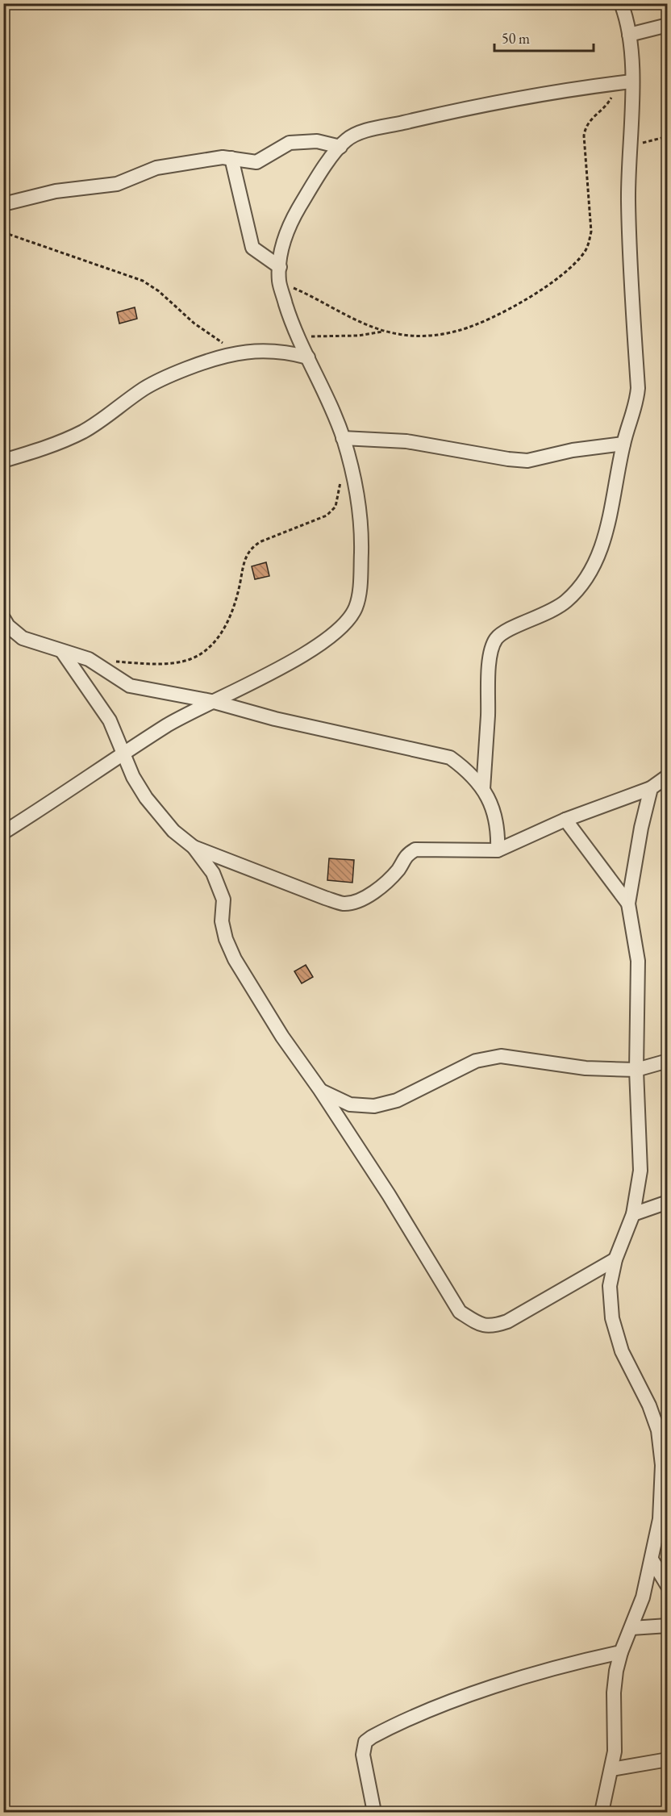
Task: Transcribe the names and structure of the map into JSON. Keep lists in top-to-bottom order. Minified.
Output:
{"scale_bar":"50 m"}
